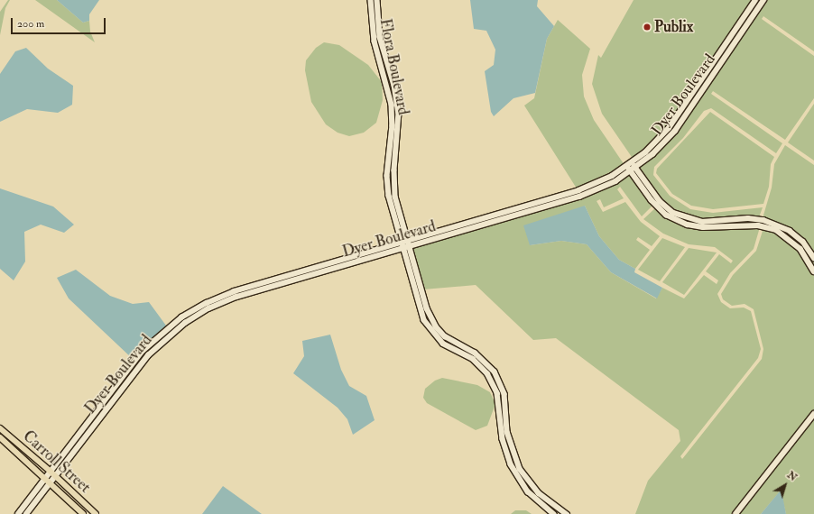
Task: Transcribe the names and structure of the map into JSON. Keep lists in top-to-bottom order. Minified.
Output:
{"streets":{"main road":["Flora Boulevard","Dyer Boulevard","Carroll Street"]},"crossings":[["Flora Boulevard","Dyer Boulevard"],["Dyer Boulevard","Carroll Street"]],"places":["Publix"],"scale_bar":"200 m","north":"top right"}
